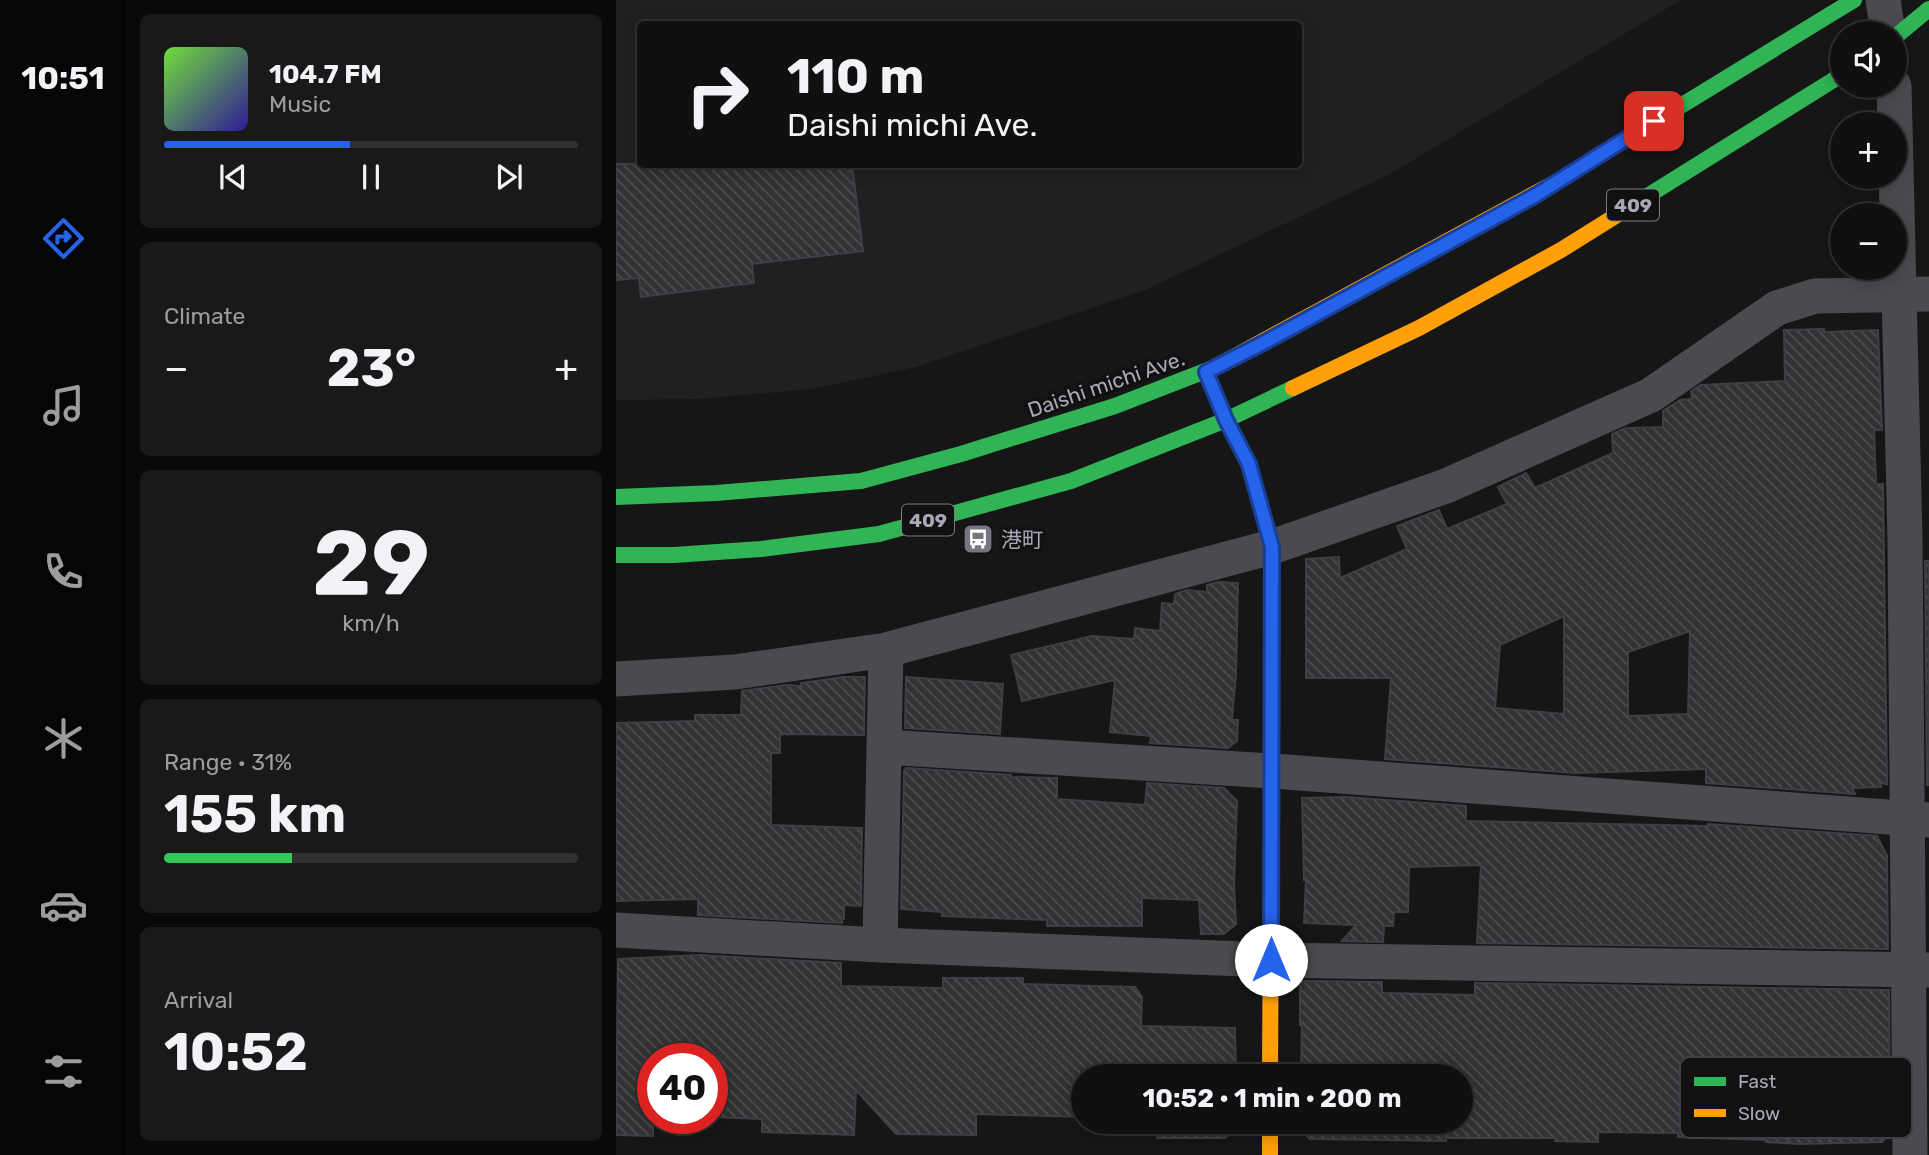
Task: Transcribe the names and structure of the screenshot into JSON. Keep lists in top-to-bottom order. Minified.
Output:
{"streets":{"main road":["409","Daishi michi Ave."]},"places":{"bus stop":["港町"]},"legend":["Fast","Slow"],"page":{"tabs":"10:51","map_buttons":["+","−"],"turn":["110 m","Daishi michi Ave."],"song":["104.7 FM","Music"],"tile":["Climate",["29","km/h"],["Range · 31%","155 km"],["Arrival","10:52"]],"heat":["−","23°","+"],"limit":"40","trip":"10:52 · 1 min · 200 m"}}
